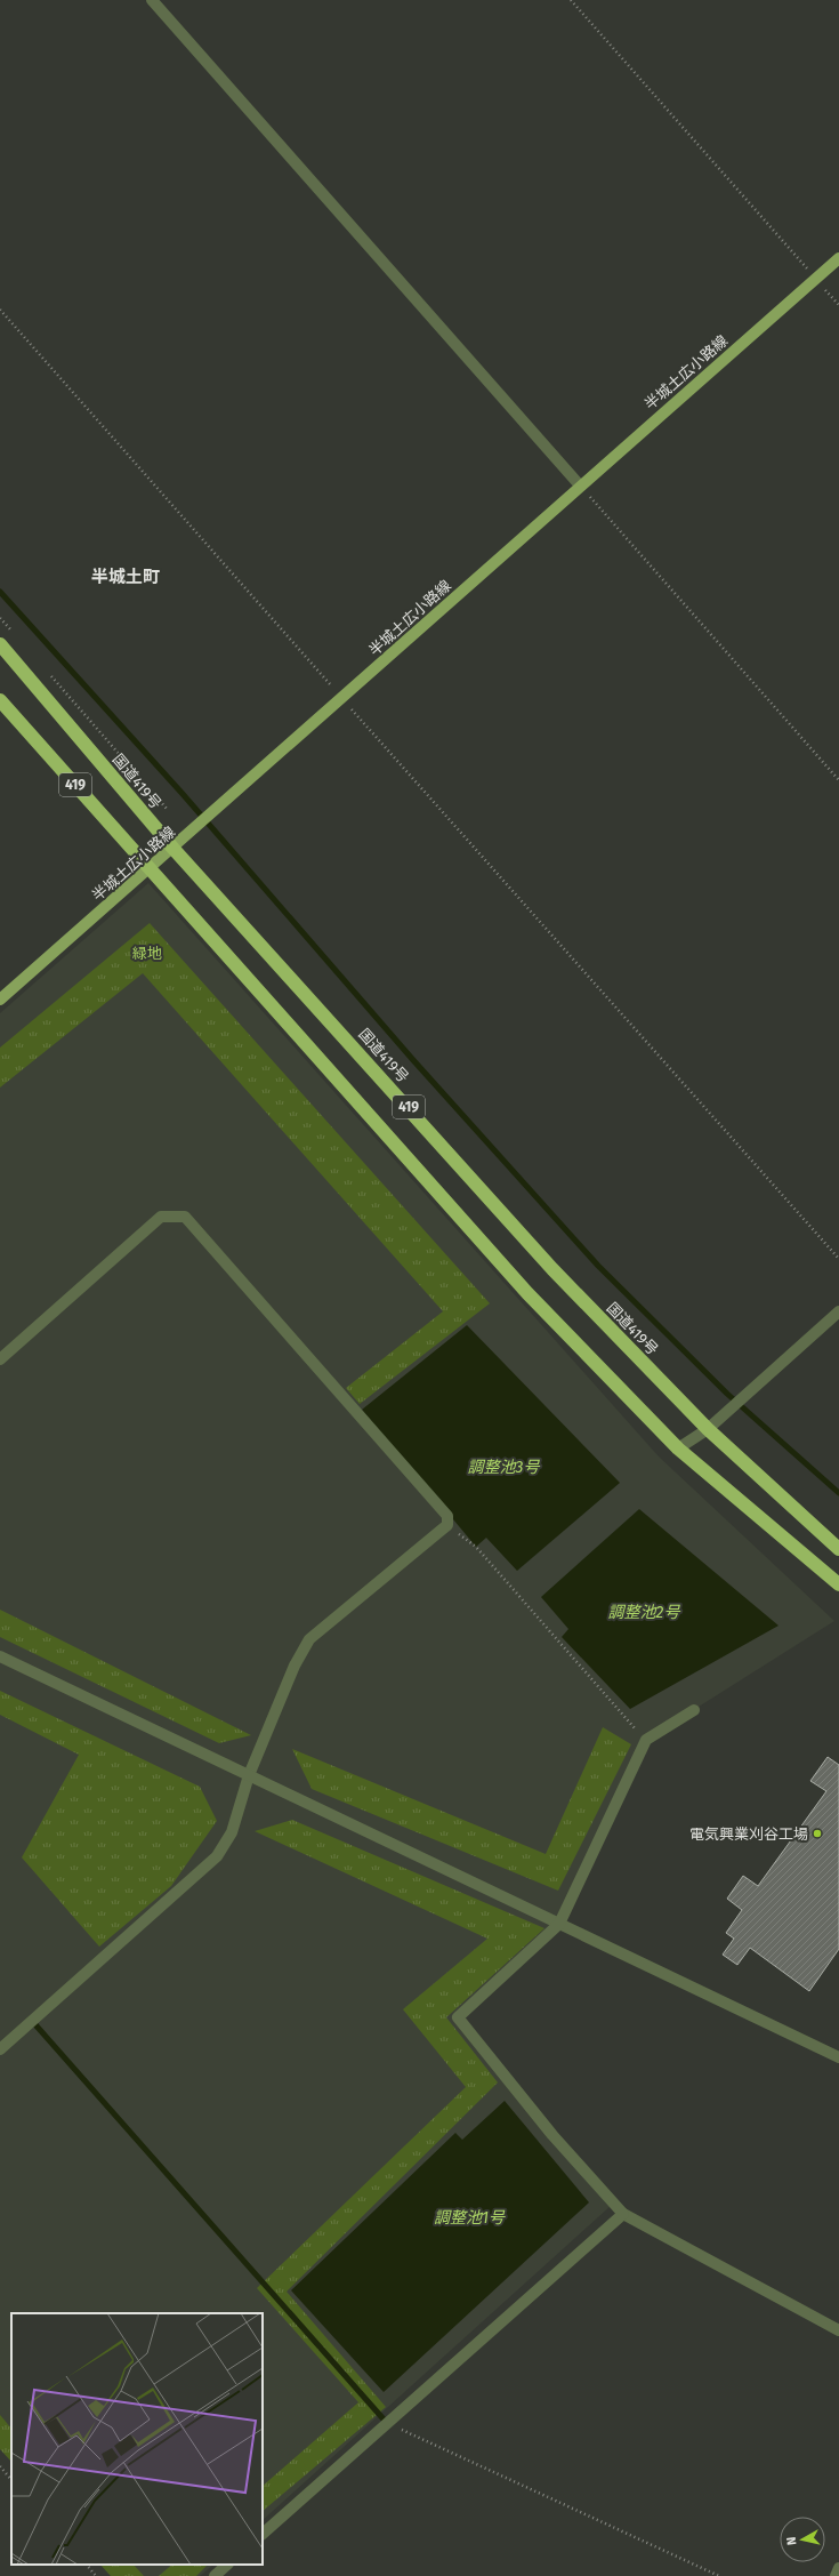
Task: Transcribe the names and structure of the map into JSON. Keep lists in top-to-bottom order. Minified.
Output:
{"streets":{"highway":["国道419号","419"],"main road":["半城土広小路線"]},"crossings":[["半城土広小路線","国道419号"],["半城土広小路線","419"]],"districts":["半城土町"],"water":["調整池3号","調整池2号","調整池1号"],"parks":["緑地"],"places":["電気興業刈谷工場"],"north":"left"}
